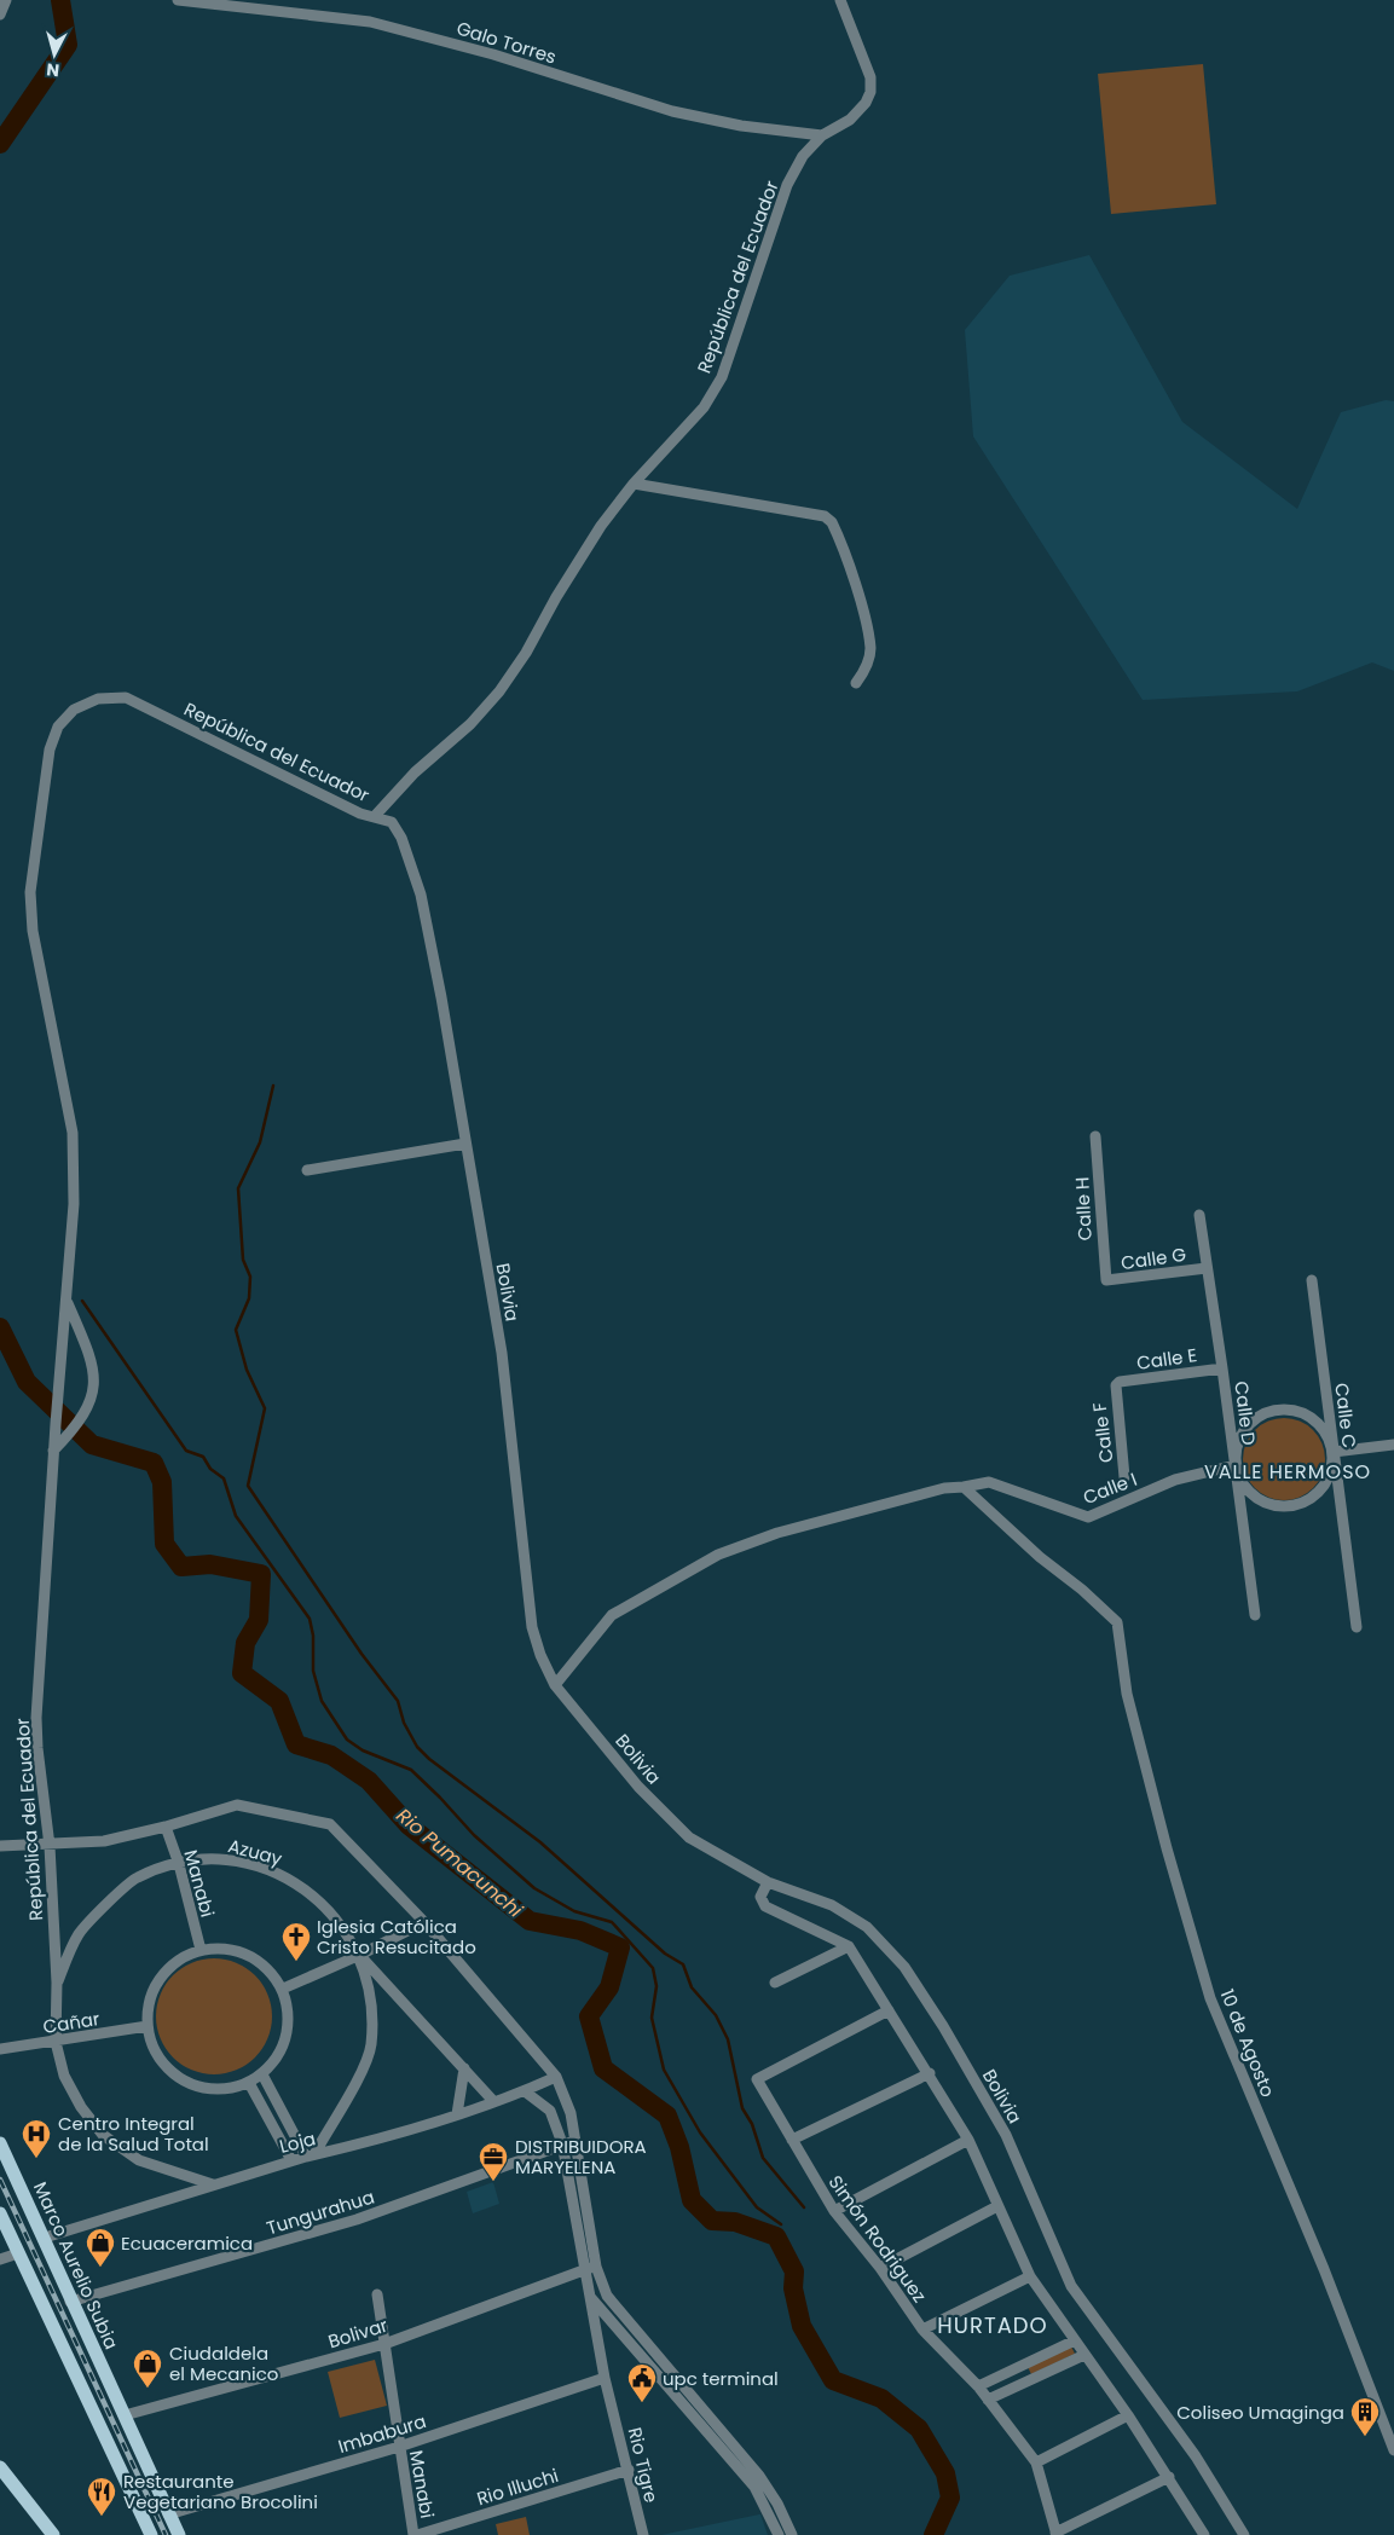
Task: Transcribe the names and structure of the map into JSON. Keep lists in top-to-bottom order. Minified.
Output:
{"streets":{"main road":["Marco Aurelio Subia"],"street":["Galo Torres","República del Ecuador","Calle H","Calle G","Bolivia","Calle E","Calle D","Calle C","Calle F","Calle I","Azuay","Manabi","Cañar","10 de Agosto","Loja","Tungurahua","Simón Rodriguez","Bolivar","Imbabura","Rio Tigre","Rio Illuchi"]},"crossings":[["Galo Torres","República del Ecuador"],["República del Ecuador","Bolivia"],["República del Ecuador","Azuay"],["República del Ecuador","Cañar"],["Calle H","Calle G"],["Calle G","Calle D"],["Bolivia","Calle I"],["Calle E","Calle D"],["Calle E","Calle F"],["Calle D","Calle C"],["Calle D","Calle I"],["Calle C","Calle I"],["Calle I","10 de Agosto"],["Azuay","Manabi"],["Azuay","Loja"],["Manabi","Cañar"],["Manabi","Bolivar"],["Manabi","Imbabura"],["Manabi","Rio Illuchi"],["Loja","Marco Aurelio Subia"],["Loja","Rio Tigre"],["Tungurahua","Marco Aurelio Subia"],["Tungurahua","Rio Tigre"],["Marco Aurelio Subia","Bolivar"],["Marco Aurelio Subia","Imbabura"],["Bolivar","Rio Tigre"],["Imbabura","Rio Tigre"],["Rio Tigre","Rio Illuchi"]],"districts":["VALLE HERMOSO","HURTADO"],"water":["Rio Pumacunchi"],"places":{"church":["Iglesia Católica Cristo Resucitado"],"hospital":["Centro Integral de la Salud Total"],"office":["DISTRIBUIDORA MARYELENA"],"shop":["Ecuaceramica","Ciudaldela el Mecanico"],"public building":["upc terminal"],"building":["Coliseo Umaginga"],"restaurant":["Restaurante Vegetariano Brocolini"]},"north":"bottom"}
